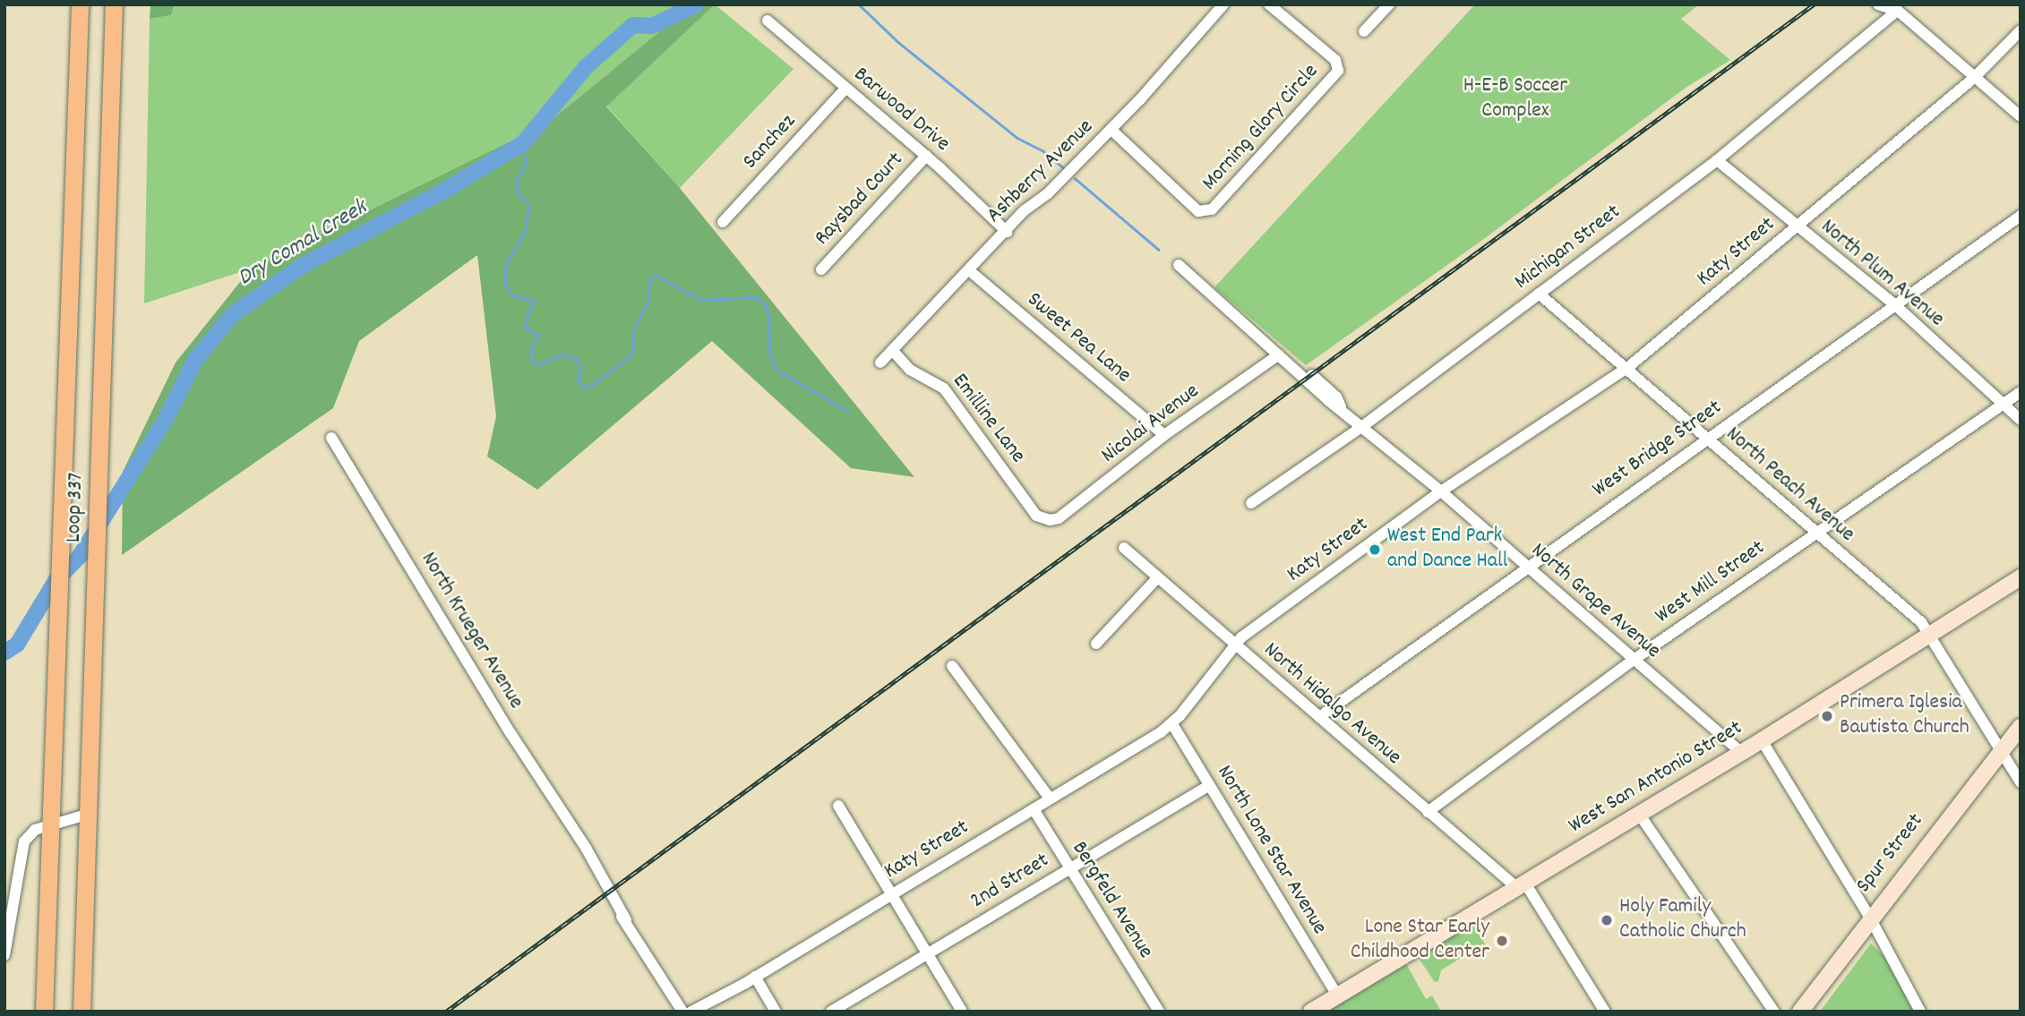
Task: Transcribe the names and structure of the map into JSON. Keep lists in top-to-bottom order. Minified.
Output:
{"streets":{"main road":["Loop 337"],"street":["Barwood Drive","Morning Glory Circle","Sanchez","Ashberry Avenue","Raysbad Court","Michigan Street","Katy Street","North Plum Avenue","Sweet Pea Lane","Emilline Lane","Nicolai Avenue","West Bridge Street","North Peach Avenue","West Mill Street","North Grape Avenue","North Krueger Avenue","North Hidalgo Avenue","West San Antonio Street","North Lone Star Avenue","Spur Street","2nd Street","Bergfeld Avenue"]},"crossings":[["Barwood Drive","Sanchez"],["Barwood Drive","Ashberry Avenue"],["Barwood Drive","Raysbad Court"],["Morning Glory Circle","Ashberry Avenue"],["Ashberry Avenue","Sweet Pea Lane"],["Ashberry Avenue","Emilline Lane"],["Michigan Street","North Plum Avenue"],["Michigan Street","North Peach Avenue"],["Michigan Street","North Grape Avenue"],["Katy Street","North Plum Avenue"],["Katy Street","North Peach Avenue"],["Katy Street","North Grape Avenue"],["Katy Street","North Hidalgo Avenue"],["Katy Street","North Lone Star Avenue"],["Katy Street","Bergfeld Avenue"],["North Plum Avenue","West Bridge Street"],["North Plum Avenue","West Mill Street"],["Sweet Pea Lane","Nicolai Avenue"],["Emilline Lane","Nicolai Avenue"],["Nicolai Avenue","North Grape Avenue"],["West Bridge Street","North Peach Avenue"],["West Bridge Street","North Grape Avenue"],["West Bridge Street","North Hidalgo Avenue"],["North Peach Avenue","West Mill Street"],["North Peach Avenue","West San Antonio Street"],["North Peach Avenue","Spur Street"],["West Mill Street","North Grape Avenue"],["West Mill Street","North Hidalgo Avenue"],["North Grape Avenue","West San Antonio Street"],["North Hidalgo Avenue","West San Antonio Street"],["West San Antonio Street","North Lone Star Avenue"],["North Lone Star Avenue","2nd Street"],["2nd Street","Bergfeld Avenue"]],"water":["Dry Comal Creek"],"parks":["H-E-B Soccer Complex"],"places":["West End Park and Dance Hall","Primera Iglesia Bautista Church","Holy Family Catholic Church","Lone Star Early Childhood Center"]}
